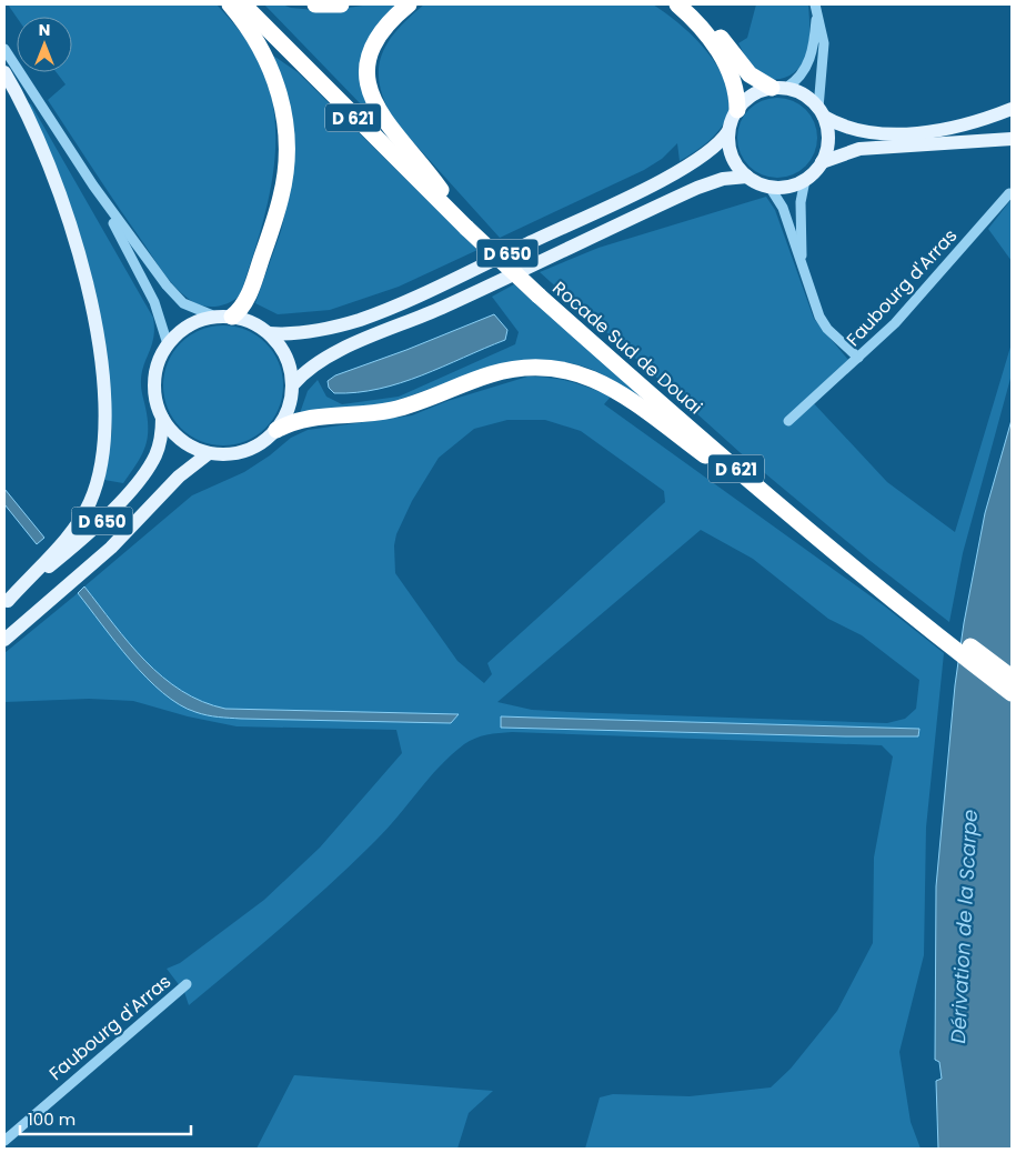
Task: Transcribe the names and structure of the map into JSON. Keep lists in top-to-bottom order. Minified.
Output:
{"streets":{"highway":["D 621","Rocade Sud de Douai"],"main road":["D 650"],"street":["Faubourg d'Arras"]},"water":["Dérivation de la Scarpe"],"scale_bar":"100 m","north":"top"}
